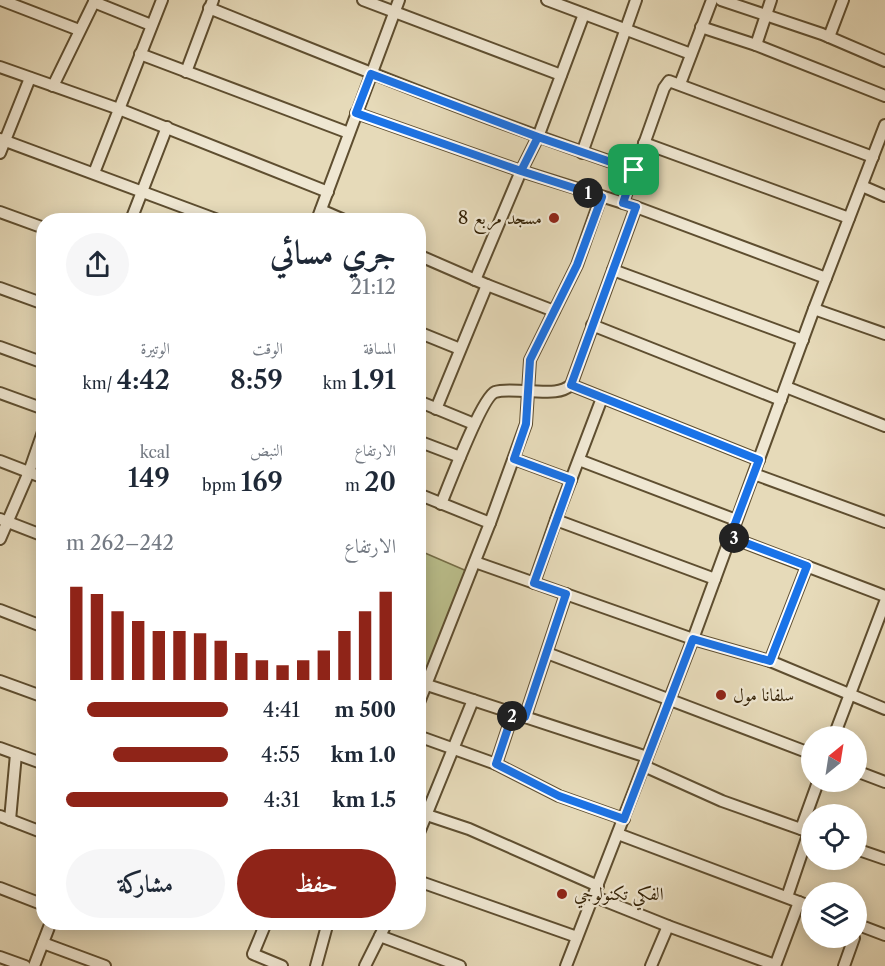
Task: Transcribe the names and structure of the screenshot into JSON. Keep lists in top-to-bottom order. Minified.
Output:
{"places":["مسجد مربع 8","سلفانا مول","الفكي تكنولوجي"],"north":"top right","page":{"pins":["1","3","2"],"heading":["جري مسائي","21:12"],"stats":[["المسافة","1.91 km"],["الوقت","8:59"],["الوتيرة","4:42 /km"],["الارتفاع","20 m"],["النبض","169 bpm"],["kcal","149"]],"chart":["الارتفاع","242–262 m"],"list":[{"name":"500 m","note":"4:41"},{"name":"1.0 km","note":"4:55"},{"name":"1.5 km","note":"4:31"}],"buttons":["حفظ","مشاركة"]}}
